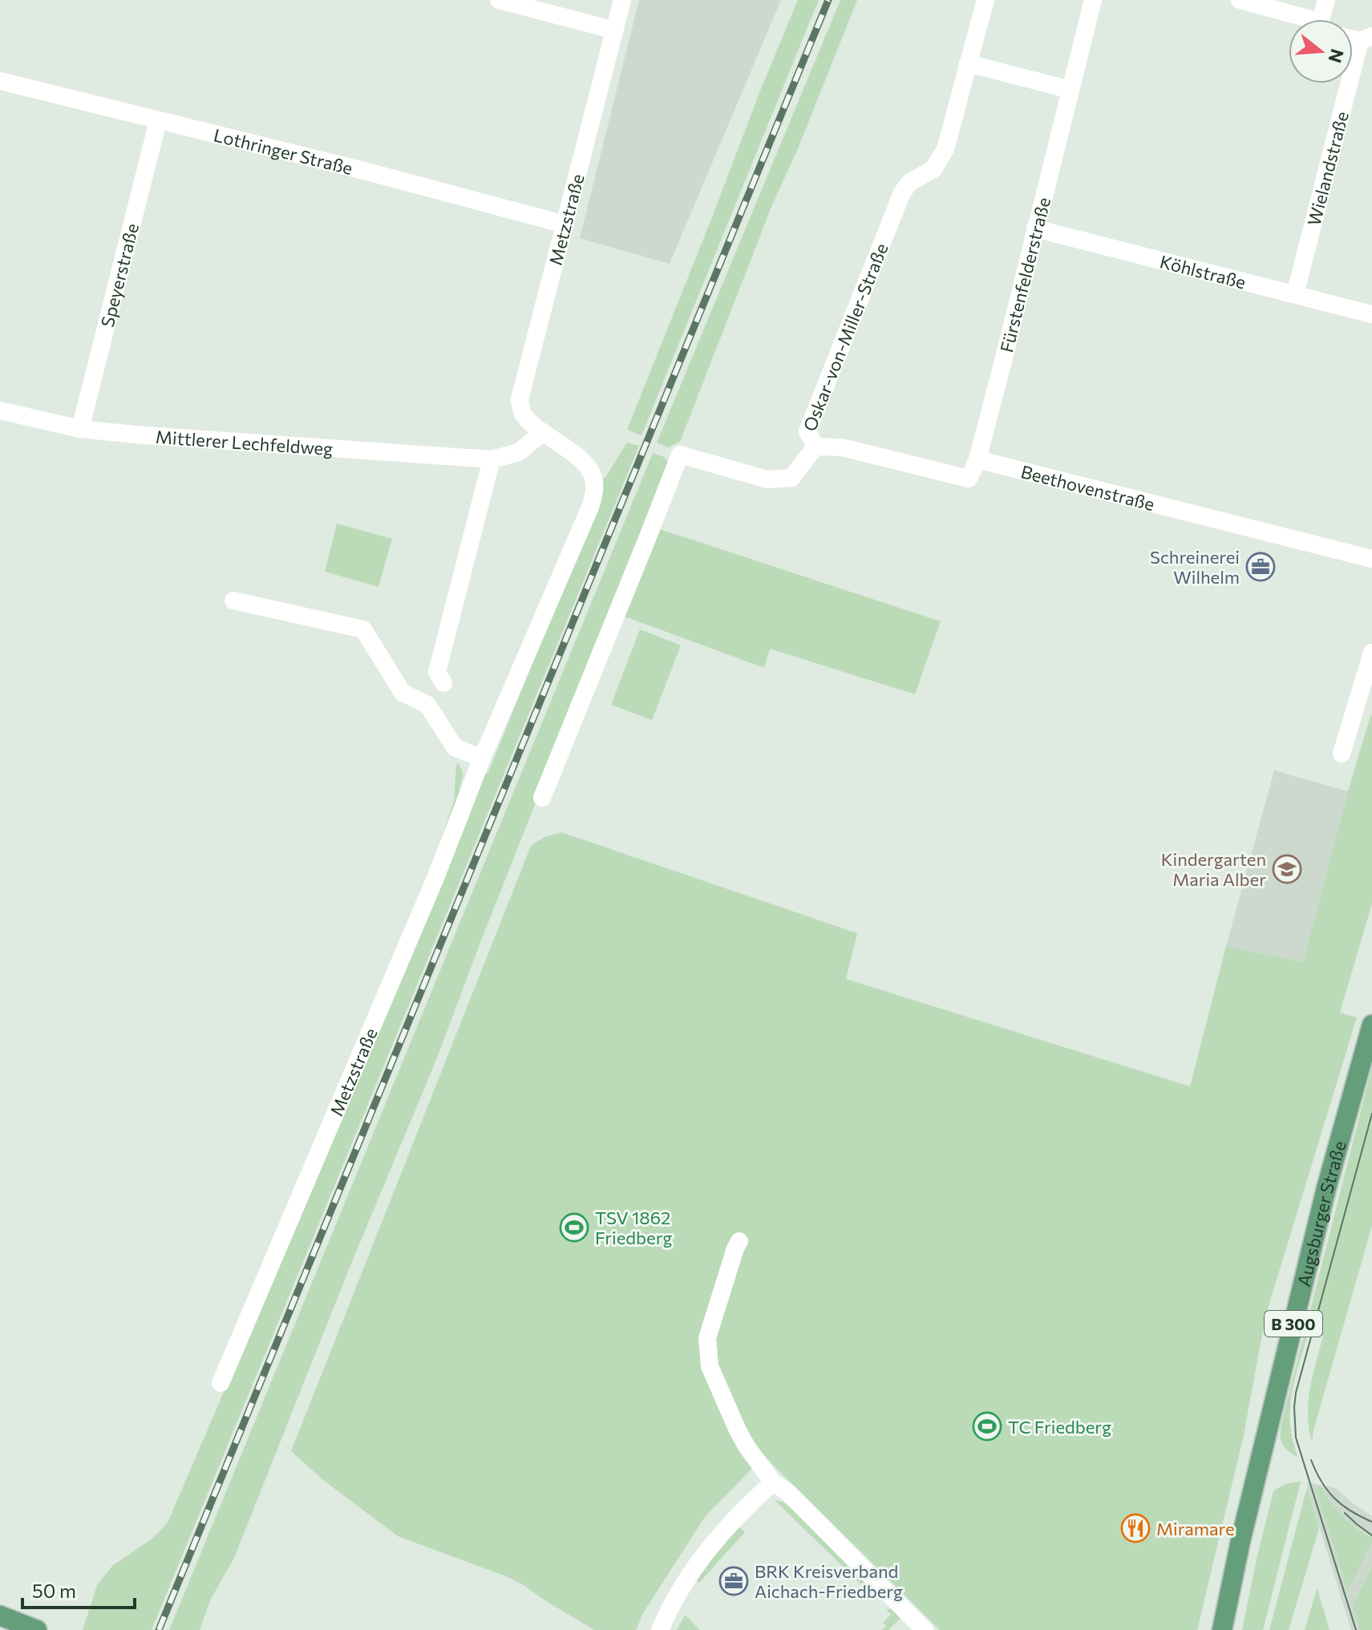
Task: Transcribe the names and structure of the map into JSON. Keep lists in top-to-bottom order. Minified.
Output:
{"streets":{"main road":["Augsburger Straße","B 300"],"street":["Lothringer Straße","Wielandstraße","Metzstraße","Köhlstraße","Speyerstraße","Fürstenfelderstraße","Oskar-von-Miller-Straße","Mittlerer Lechfeldweg","Beethovenstraße"]},"crossings":[["Lothringer Straße","Metzstraße"],["Lothringer Straße","Speyerstraße"],["Wielandstraße","Köhlstraße"],["Köhlstraße","Fürstenfelderstraße"],["Speyerstraße","Mittlerer Lechfeldweg"],["Fürstenfelderstraße","Beethovenstraße"]],"places":{"office":["Schreinerei Wilhelm","BRK Kreisverband Aichach-Friedberg"],"school or university":["Kindergarten Maria Alber"],"sports":["TSV 1862 Friedberg","TC Friedberg"],"restaurant":["Miramare"]},"scale_bar":"50 m","north":"right"}
